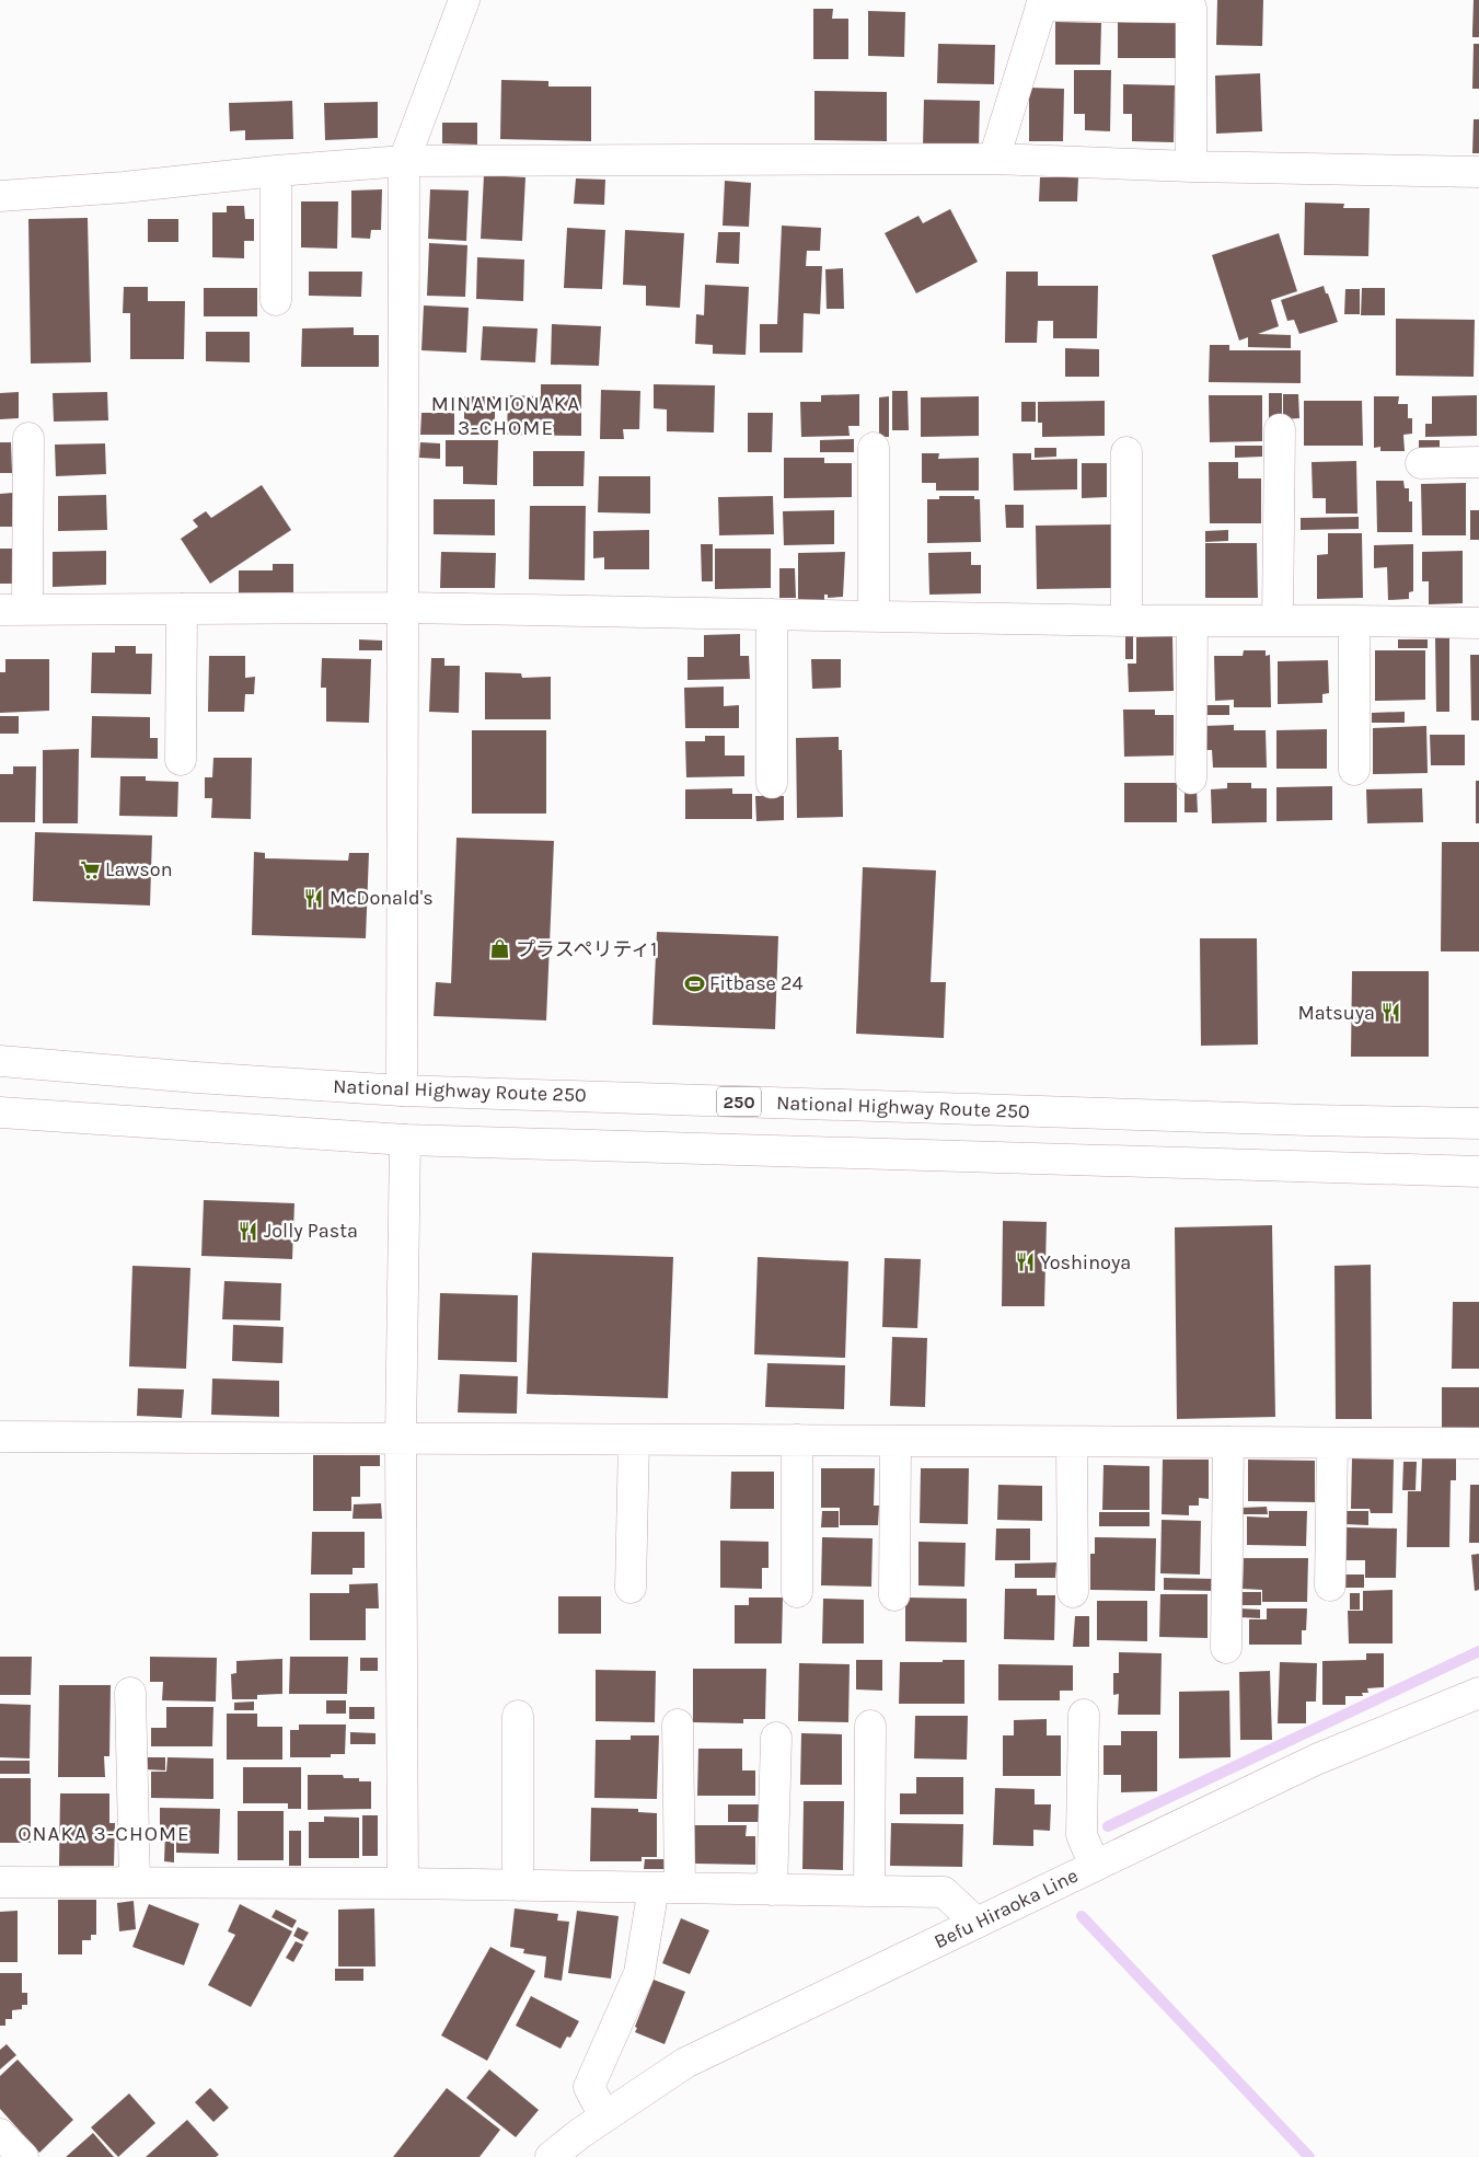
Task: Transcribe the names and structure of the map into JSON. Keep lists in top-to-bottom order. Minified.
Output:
{"streets":{"main road":["National Highway Route 250","250","Befu Hiraoka Line"]},"districts":["MINAMIONAKA 3-CHOME","ONAKA 3-CHOME"],"places":{"supermarket":["Lawson"],"restaurant":["McDonald's","Matsuya","Jolly Pasta","Yoshinoya"],"shop":["プラスペリティ1"],"sports":["Fitbase 24"]}}
